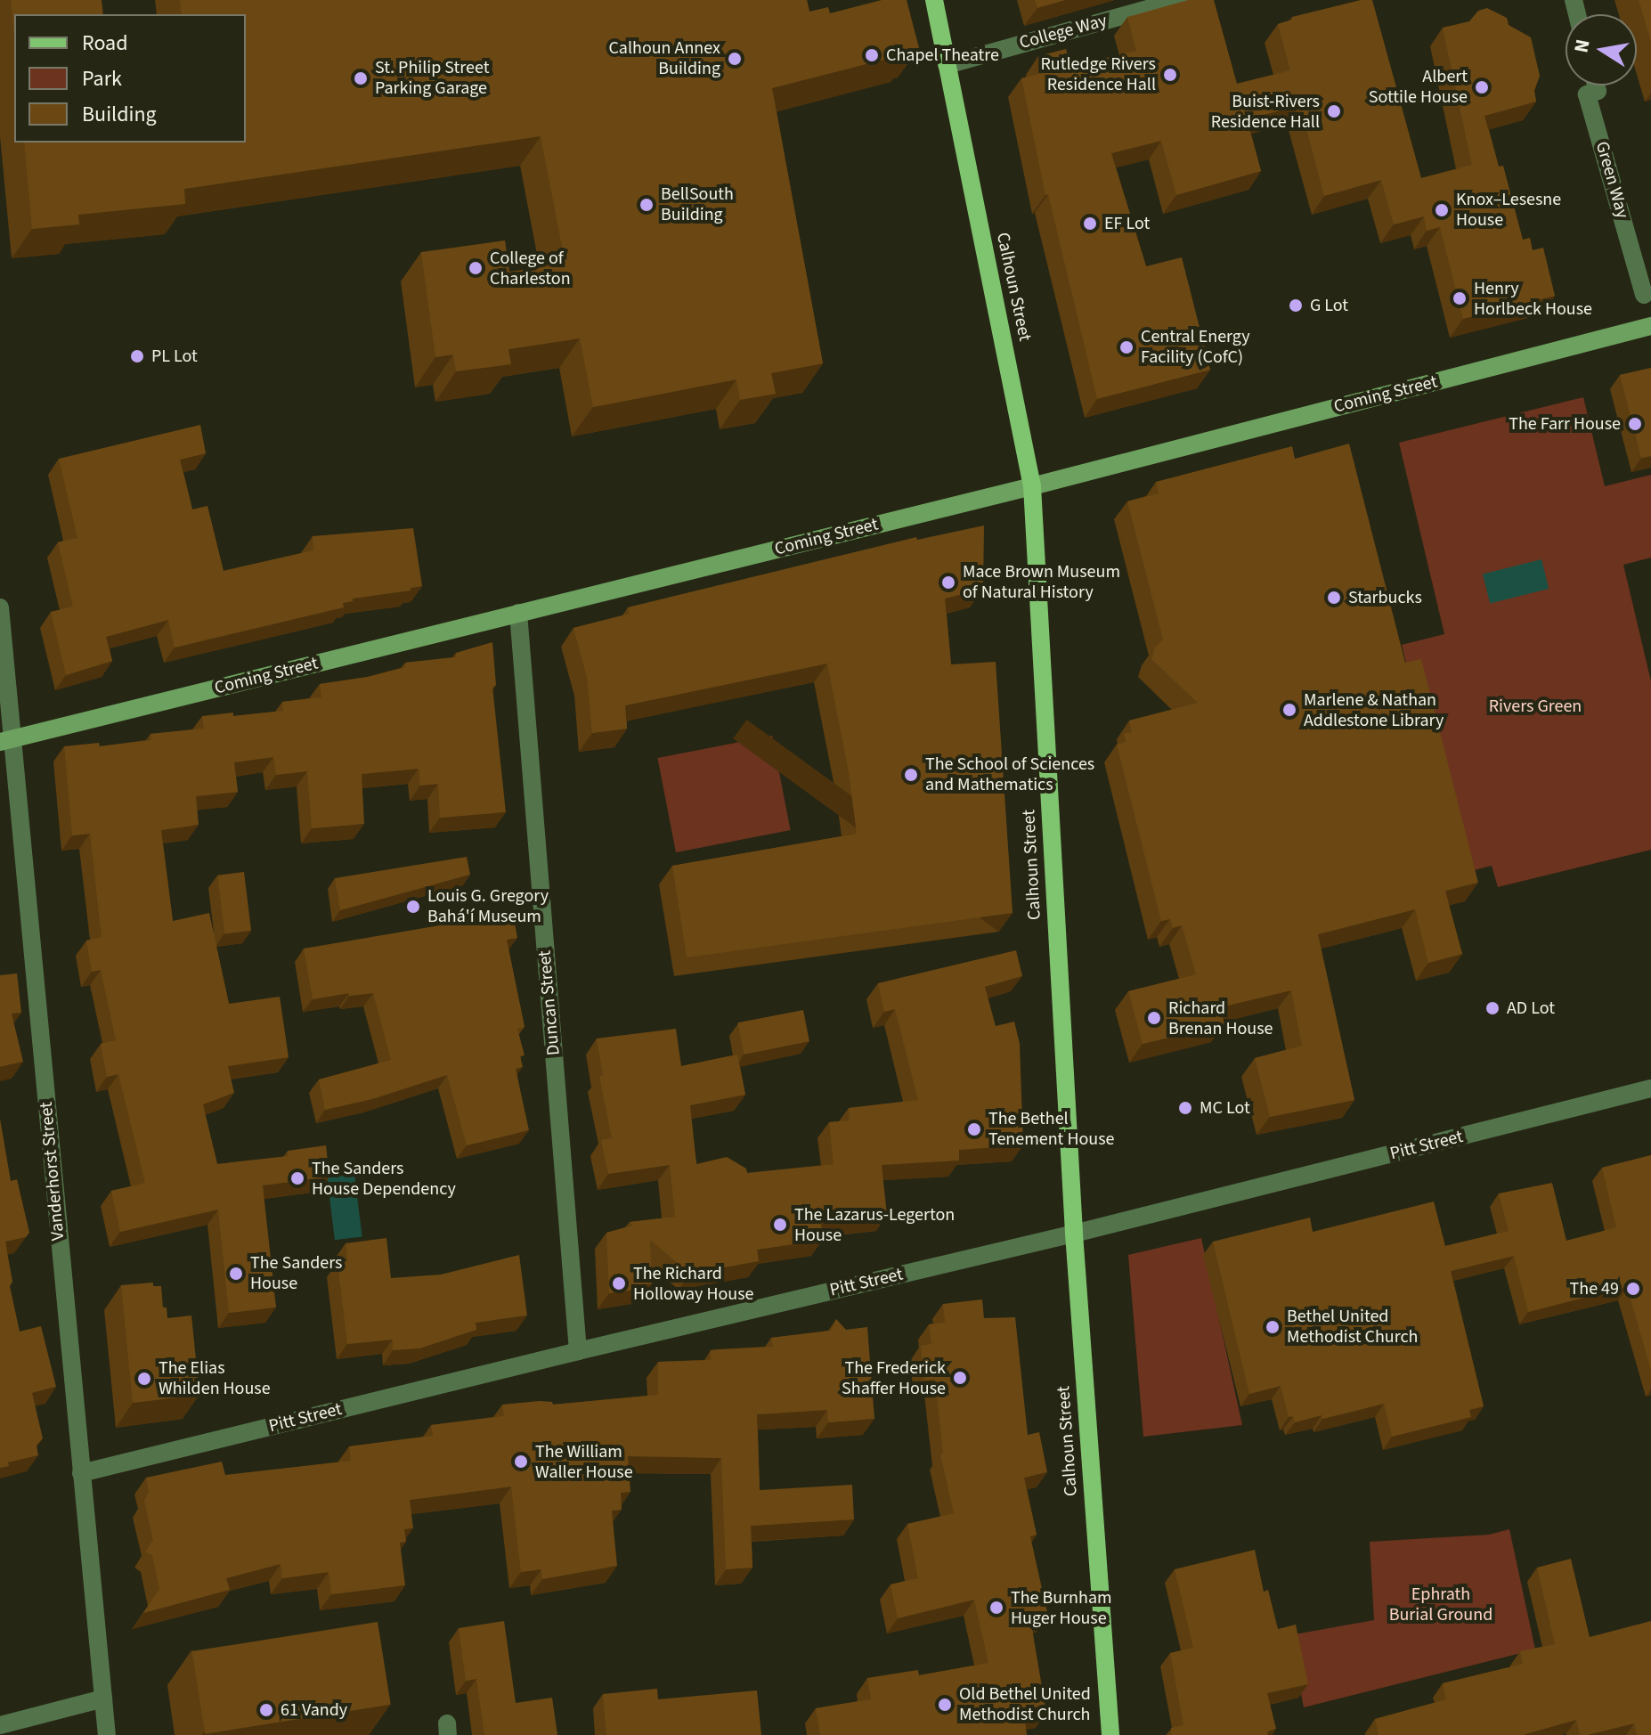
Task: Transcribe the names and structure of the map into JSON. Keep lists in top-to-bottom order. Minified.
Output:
{"streets":{"main road":["Calhoun Street"],"street":["College Way","Green Way","Coming Street","Duncan Street","Pitt Street","Vanderhorst Street"]},"crossings":[["College Way","Calhoun Street"],["Calhoun Street","Coming Street"],["Calhoun Street","Pitt Street"],["Coming Street","Duncan Street"],["Coming Street","Vanderhorst Street"],["Duncan Street","Pitt Street"],["Pitt Street","Vanderhorst Street"]],"parks":["Rivers Green","Ephrath Burial Ground"],"places":["Chapel Theatre","Calhoun Annex Building","Rutledge Rivers Residence Hall","St. Philip Street Parking Garage","Albert Sottile House","Buist-Rivers Residence Hall","BellSouth Building","Knox–Lesesne House","EF Lot","College of Charleston","Henry Horlbeck House","G Lot","Central Energy Facility (CofC)","PL Lot","The Farr House","Mace Brown Museum of Natural History","Starbucks","Marlene & Nathan Addlestone Library","The School of Sciences and Mathematics","Louis G. Gregory Bahá'í Museum","AD Lot","Richard Brenan House","MC Lot","The Bethel Tenement House","The Sanders House Dependency","The Lazarus-Legerton House","The Sanders House","The Richard Holloway House","The 49","Bethel United Methodist Church","The Frederick Shaffer House","The Elias Whilden House","The William Waller House","The Burnham Huger House","Old Bethel United Methodist Church","61 Vandy"],"legend":["Road","Park","Building"],"north":"left"}
